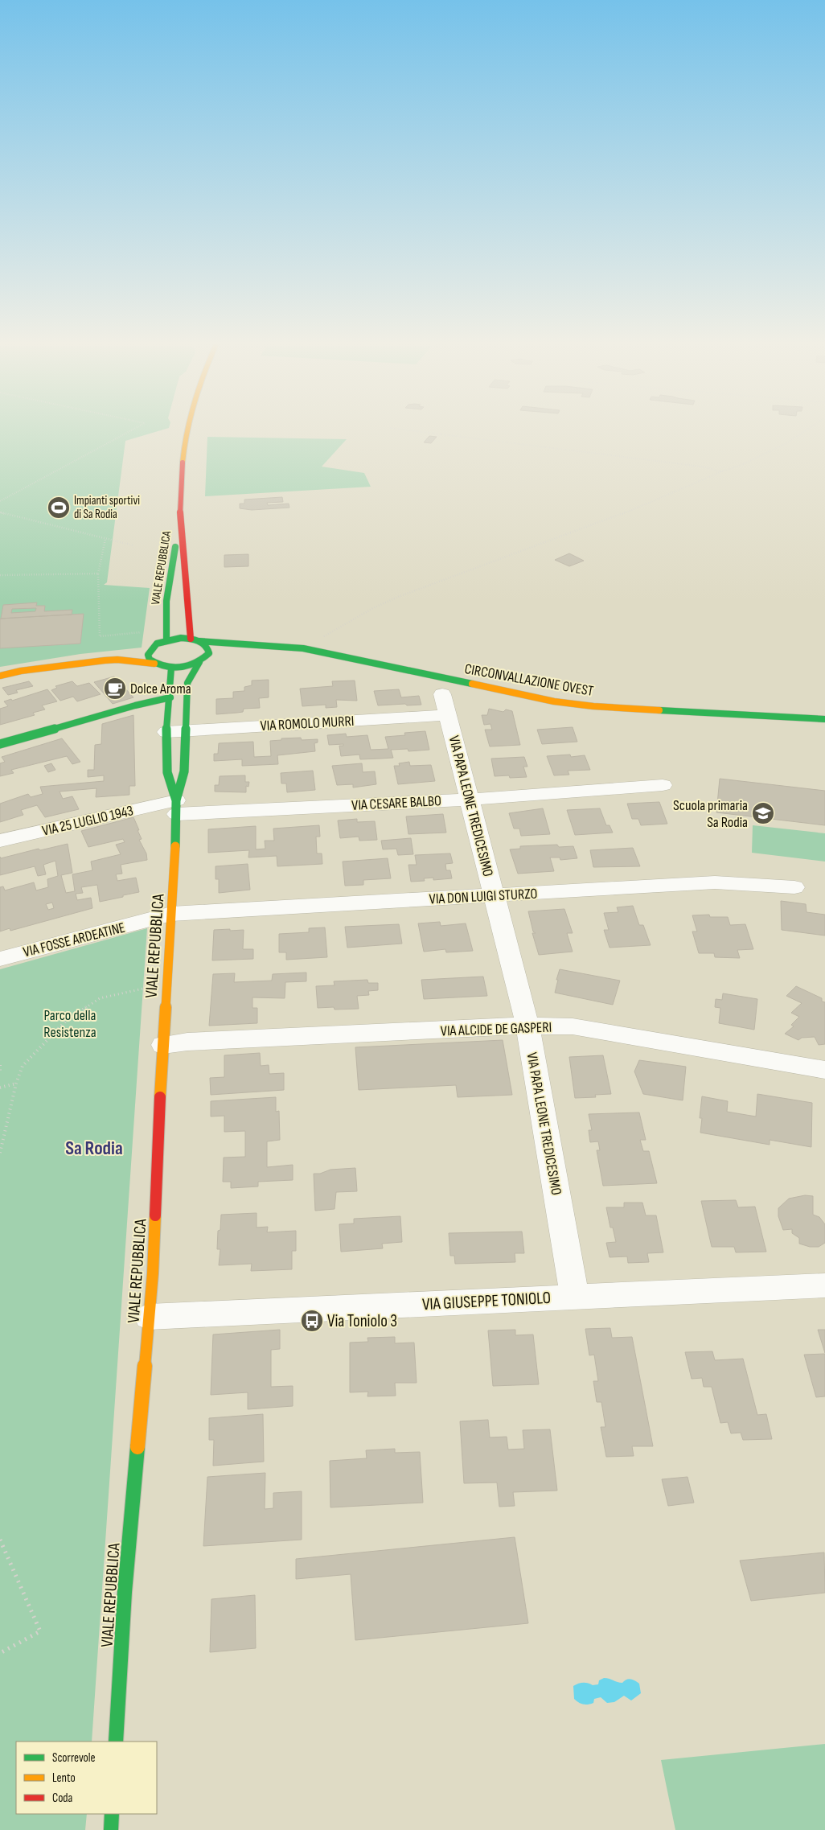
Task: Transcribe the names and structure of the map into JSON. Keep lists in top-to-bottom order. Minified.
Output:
{"streets":{"street":["VIALE REPUBBLICA","CIRCONVALLAZIONE OVEST","VIA ROMOLO MURRI","VIA CESARE BALBO","VIA PAPA LEONE TREDICESIMO","VIA 25 LUGLIO 1943","VIA DON LUIGI STURZO","VIA FOSSE ARDEATINE","VIA ALCIDE DE GASPERI","VIA GIUSEPPE TONIOLO"]},"crossings":[["VIALE REPUBBLICA","VIA ROMOLO MURRI"],["VIALE REPUBBLICA","VIA CESARE BALBO"],["VIALE REPUBBLICA","VIA 25 LUGLIO 1943"],["VIALE REPUBBLICA","VIA DON LUIGI STURZO"],["VIALE REPUBBLICA","VIA FOSSE ARDEATINE"],["VIALE REPUBBLICA","VIA ALCIDE DE GASPERI"],["VIALE REPUBBLICA","VIA GIUSEPPE TONIOLO"],["VIA ROMOLO MURRI","VIA PAPA LEONE TREDICESIMO"],["VIA CESARE BALBO","VIA PAPA LEONE TREDICESIMO"],["VIA CESARE BALBO","VIA 25 LUGLIO 1943"],["VIA PAPA LEONE TREDICESIMO","VIA DON LUIGI STURZO"],["VIA PAPA LEONE TREDICESIMO","VIA ALCIDE DE GASPERI"],["VIA PAPA LEONE TREDICESIMO","VIA GIUSEPPE TONIOLO"],["VIA DON LUIGI STURZO","VIA FOSSE ARDEATINE"]],"districts":["Sa Rodia"],"parks":["Parco della Resistenza"],"places":{"sports":["Impianti sportivi di Sa Rodia"],"cafe":["Dolce Aroma"],"school or university":["Scuola primaria Sa Rodia"],"bus stop":["Via Toniolo 3"]},"legend":["Scorrevole","Lento","Coda"]}
